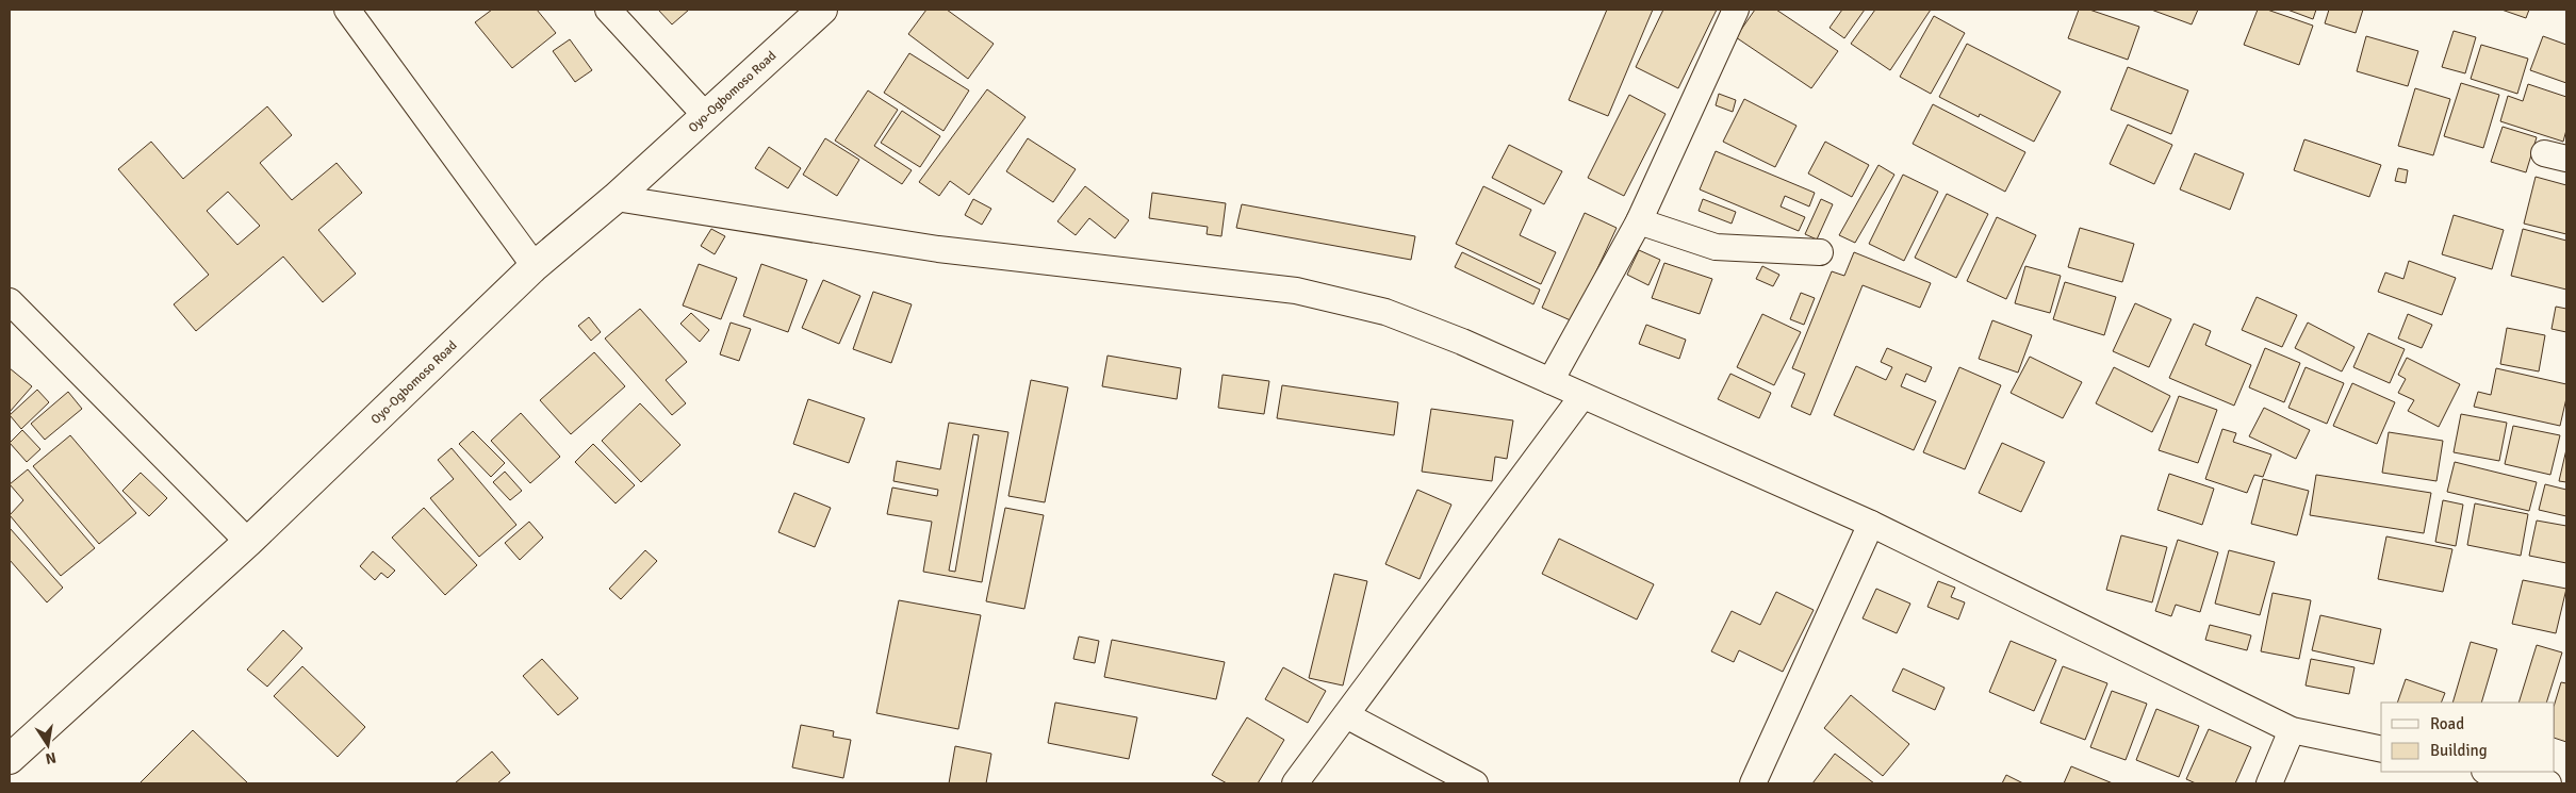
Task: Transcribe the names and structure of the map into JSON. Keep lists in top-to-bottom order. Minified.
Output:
{"streets":{"highway":["Oyo-Ogbomoso Road"]},"legend":["Road","Building"],"north":"bottom"}
